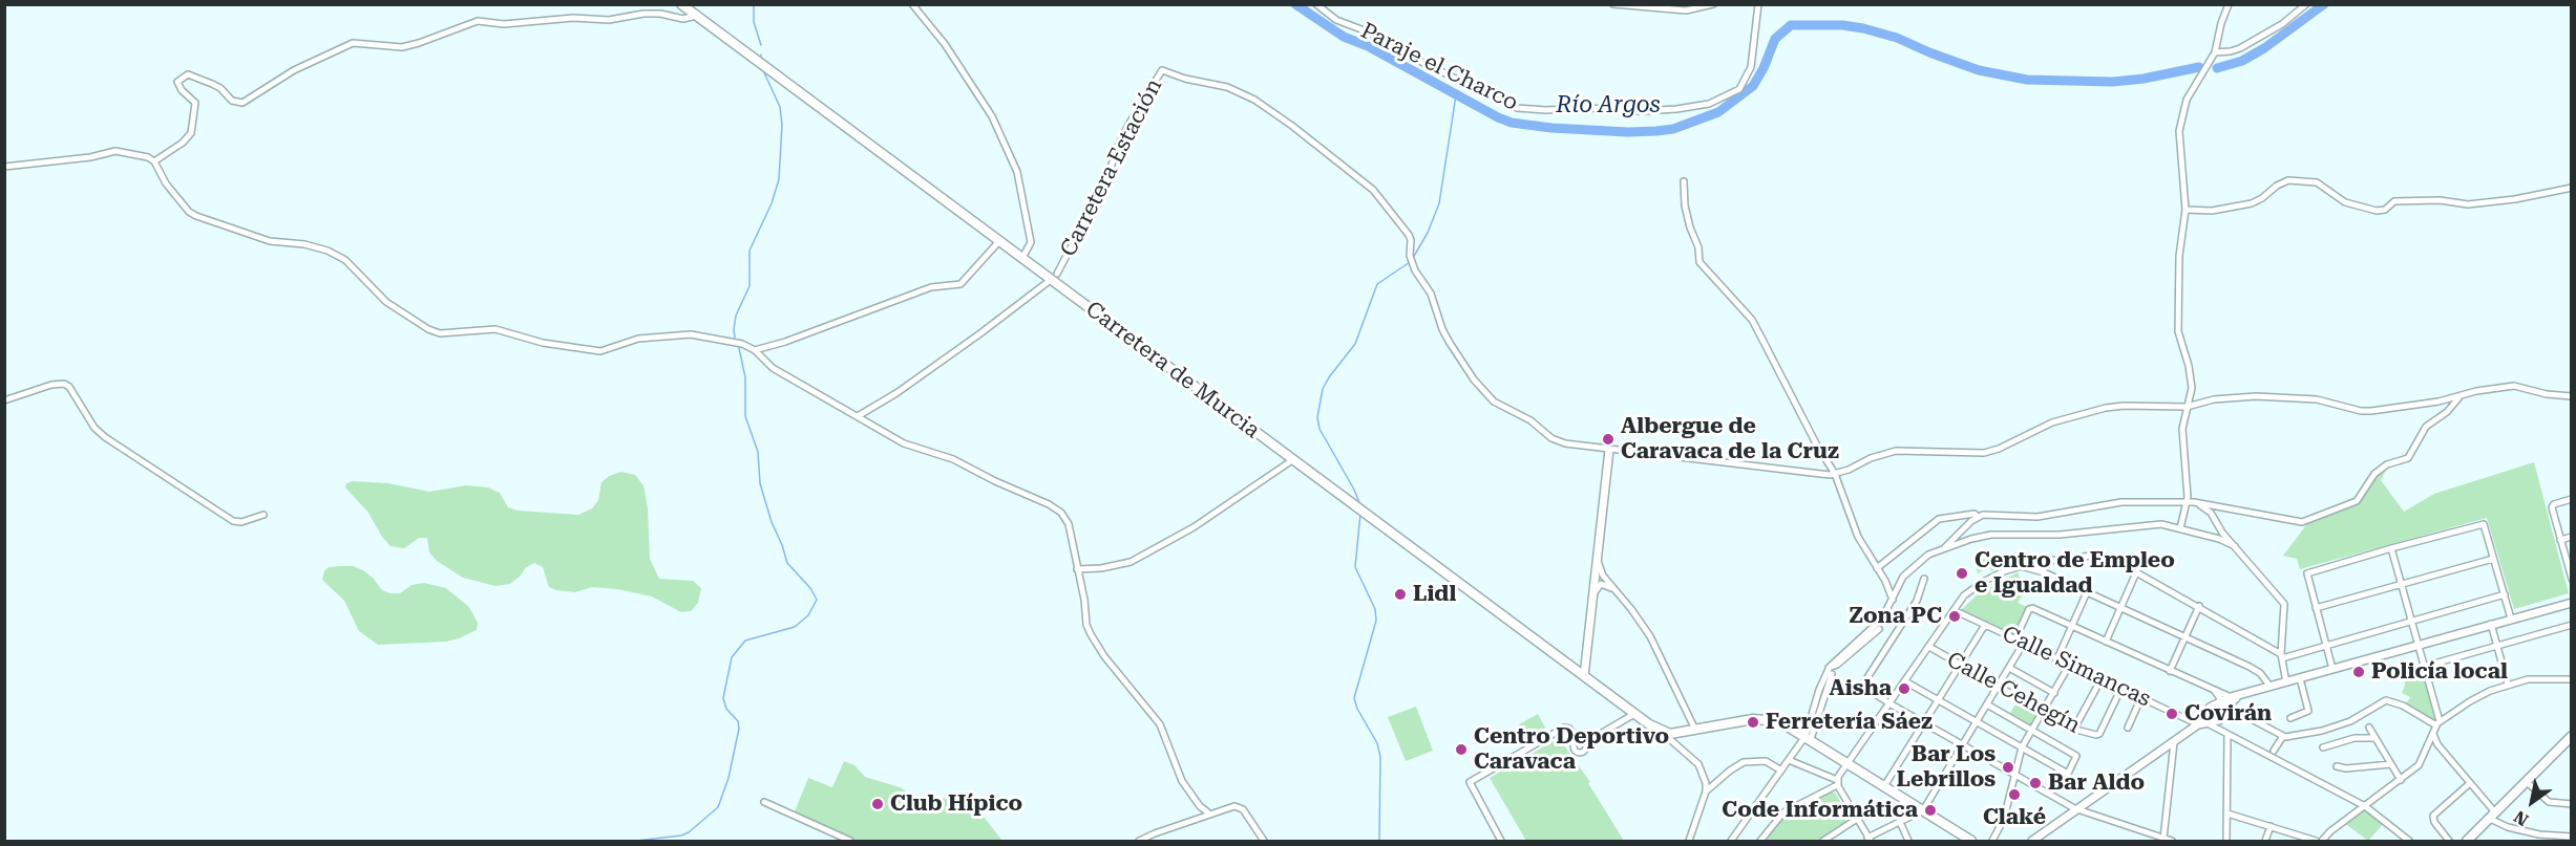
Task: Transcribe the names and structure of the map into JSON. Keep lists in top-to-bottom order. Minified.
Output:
{"streets":{"main road":["Carretera de Murcia"],"street":["Paraje el Charco","Carretera Estación","Calle Simancas","Calle Cehegín"]},"crossings":[["Carretera Estación","Carretera de Murcia"],["Calle Simancas","Calle Cehegín"]],"water":["Río Argos"],"places":["Albergue de Caravaca de la Cruz","Centro de Empleo e Igualdad","Lidl","Zona PC","Policía local","Aisha","Covirán","Ferretería Sáez","Centro Deportivo Caravaca","Bar Los Lebrillos","Bar Aldo","Claké","Club Hípico","Code Informática"],"north":"bottom left"}
